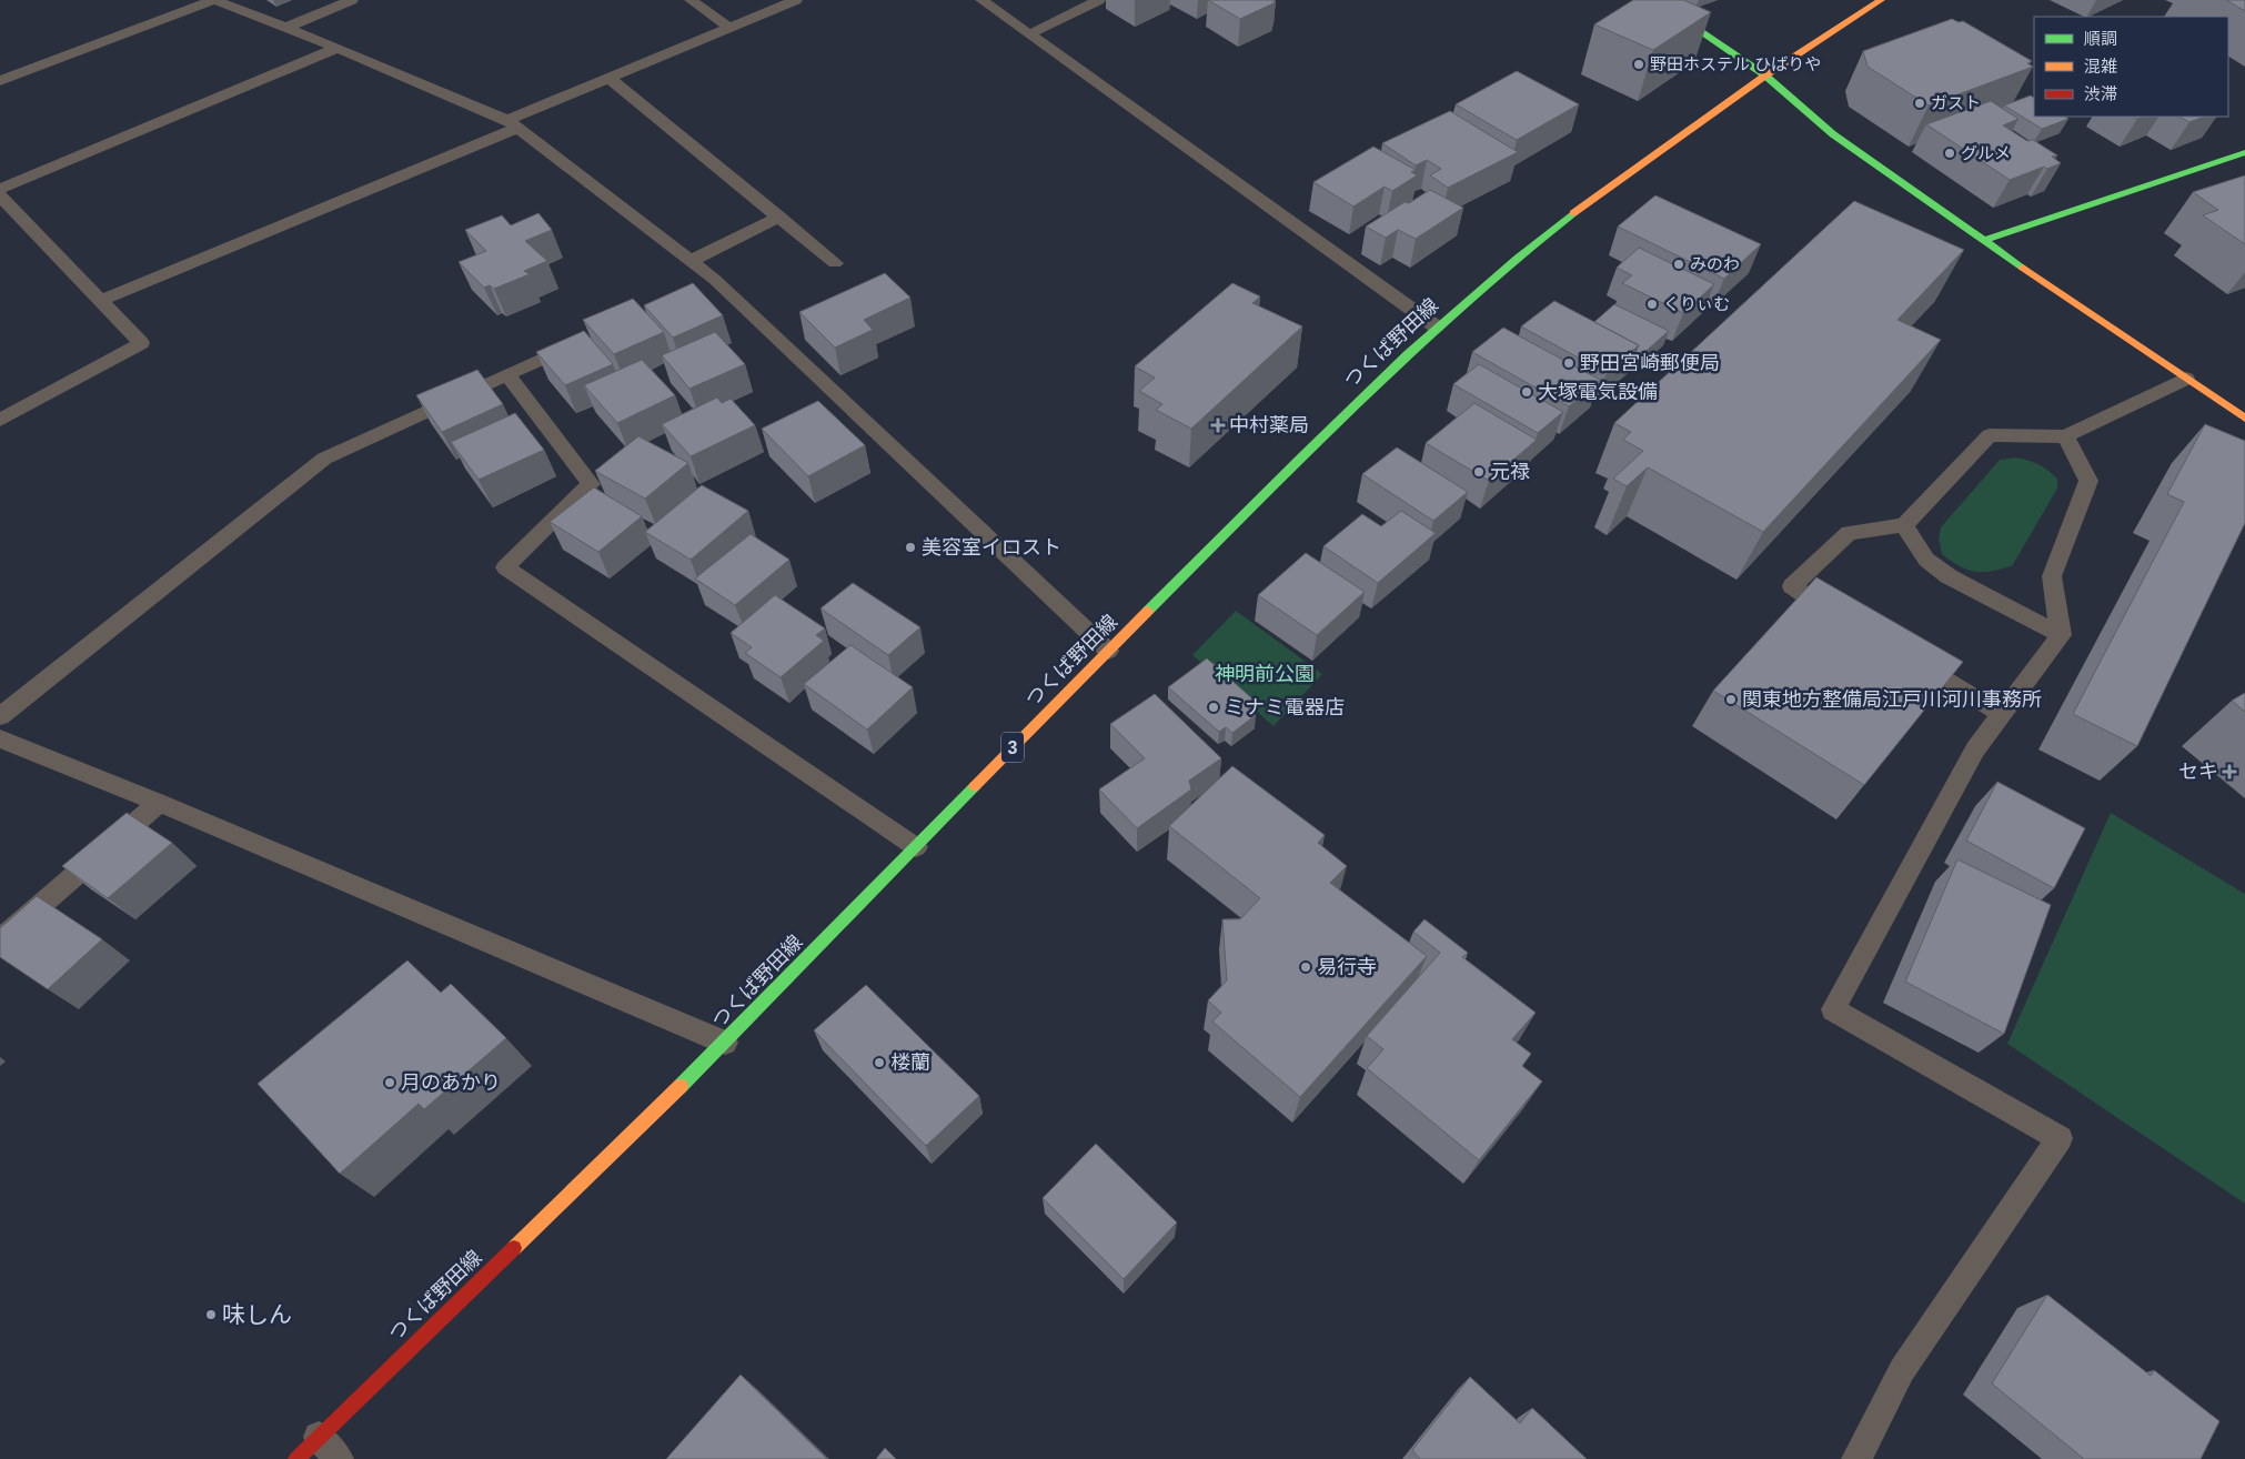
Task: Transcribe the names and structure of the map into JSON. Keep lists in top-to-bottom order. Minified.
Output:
{"streets":{"main road":["つくば野田線","3"]},"parks":["神明前公園"],"places":{"other":["野田ホステル ひばりや","ガスト","グルメ","みのわ","くりぃむ","野田宮崎郵便局","大塚電気設備","元禄","美容室イロスト","関東地方整備局江戸川河川事務所","ミナミ電器店","易行寺","楼蘭","月のあかり","味しん"],"health":["中村薬局","セキ"]},"legend":["順調","混雑","渋滞"]}
